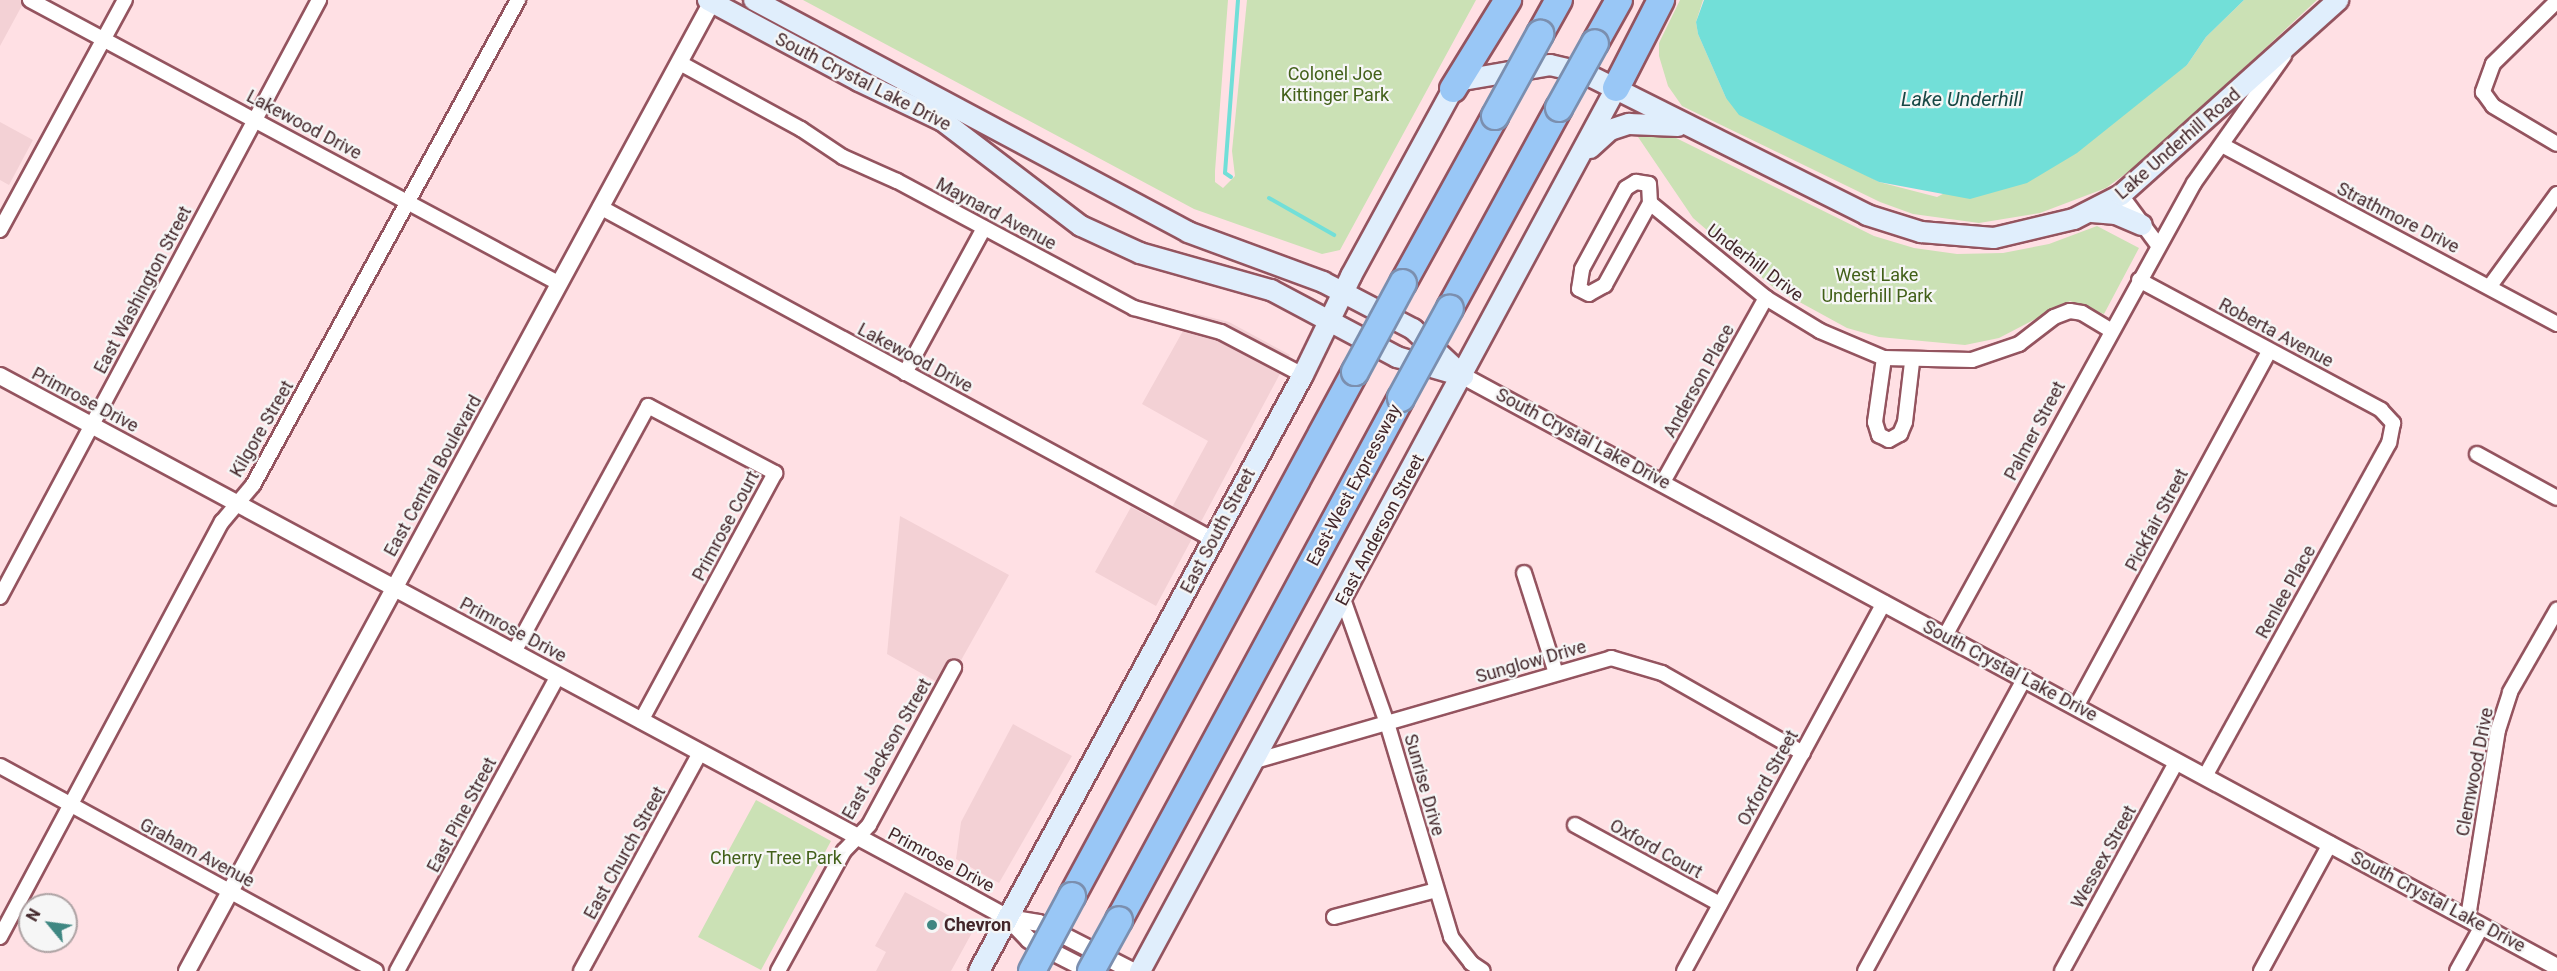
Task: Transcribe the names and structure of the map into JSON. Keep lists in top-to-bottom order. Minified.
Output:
{"streets":{"highway":["East-West Expressway"],"main road":["South Crystal Lake Drive","Lake Underhill Road","East Anderson Street","East South Street"],"street":["Lakewood Drive","Maynard Avenue","Strathmore Drive","Underhill Drive","East Washington Street","Roberta Avenue","Anderson Place","Primrose Drive","Kilgore Street","Palmer Street","East Central Boulevard","Pickfair Street","Primrose Court","Renlee Place","Sunglow Drive","East Jackson Street","Clemwood Drive","Oxford Street","Sunrise Drive","East Pine Street","Oxford Court","Graham Avenue","East Church Street","Wessex Street"]},"crossings":[["South Crystal Lake Drive","Anderson Place"],["South Crystal Lake Drive","Palmer Street"],["South Crystal Lake Drive","East Central Boulevard"],["South Crystal Lake Drive","Pickfair Street"],["South Crystal Lake Drive","East Anderson Street"],["South Crystal Lake Drive","East South Street"],["South Crystal Lake Drive","Renlee Place"],["South Crystal Lake Drive","Clemwood Drive"],["South Crystal Lake Drive","Oxford Street"],["South Crystal Lake Drive","Wessex Street"],["Lakewood Drive","East Washington Street"],["Lakewood Drive","Kilgore Street"],["Lakewood Drive","East Central Boulevard"],["Lakewood Drive","East South Street"],["Lake Underhill Road","Palmer Street"],["Lake Underhill Road","East Anderson Street"],["Lake Underhill Road","East South Street"],["Maynard Avenue","East Central Boulevard"],["Maynard Avenue","East South Street"],["Strathmore Drive","Palmer Street"],["Underhill Drive","Anderson Place"],["Underhill Drive","Palmer Street"],["East Washington Street","Primrose Drive"],["Roberta Avenue","Palmer Street"],["Roberta Avenue","Pickfair Street"],["Roberta Avenue","Renlee Place"],["Primrose Drive","Kilgore Street"],["Primrose Drive","East Central Boulevard"],["Primrose Drive","East-West Expressway"],["Primrose Drive","Primrose Court"],["Primrose Drive","East South Street"],["Primrose Drive","East Jackson Street"],["Primrose Drive","East Pine Street"],["Primrose Drive","East Church Street"],["Kilgore Street","Graham Avenue"],["East Central Boulevard","Graham Avenue"],["East Anderson Street","Sunglow Drive"],["East Anderson Street","Sunrise Drive"],["Sunglow Drive","Oxford Street"],["Sunglow Drive","Sunrise Drive"],["Oxford Street","Oxford Court"]],"water":["Lake Underhill"],"parks":["Colonel Joe Kittinger Park","West Lake Underhill Park","Cherry Tree Park"],"places":["Chevron"],"north":"top left"}
